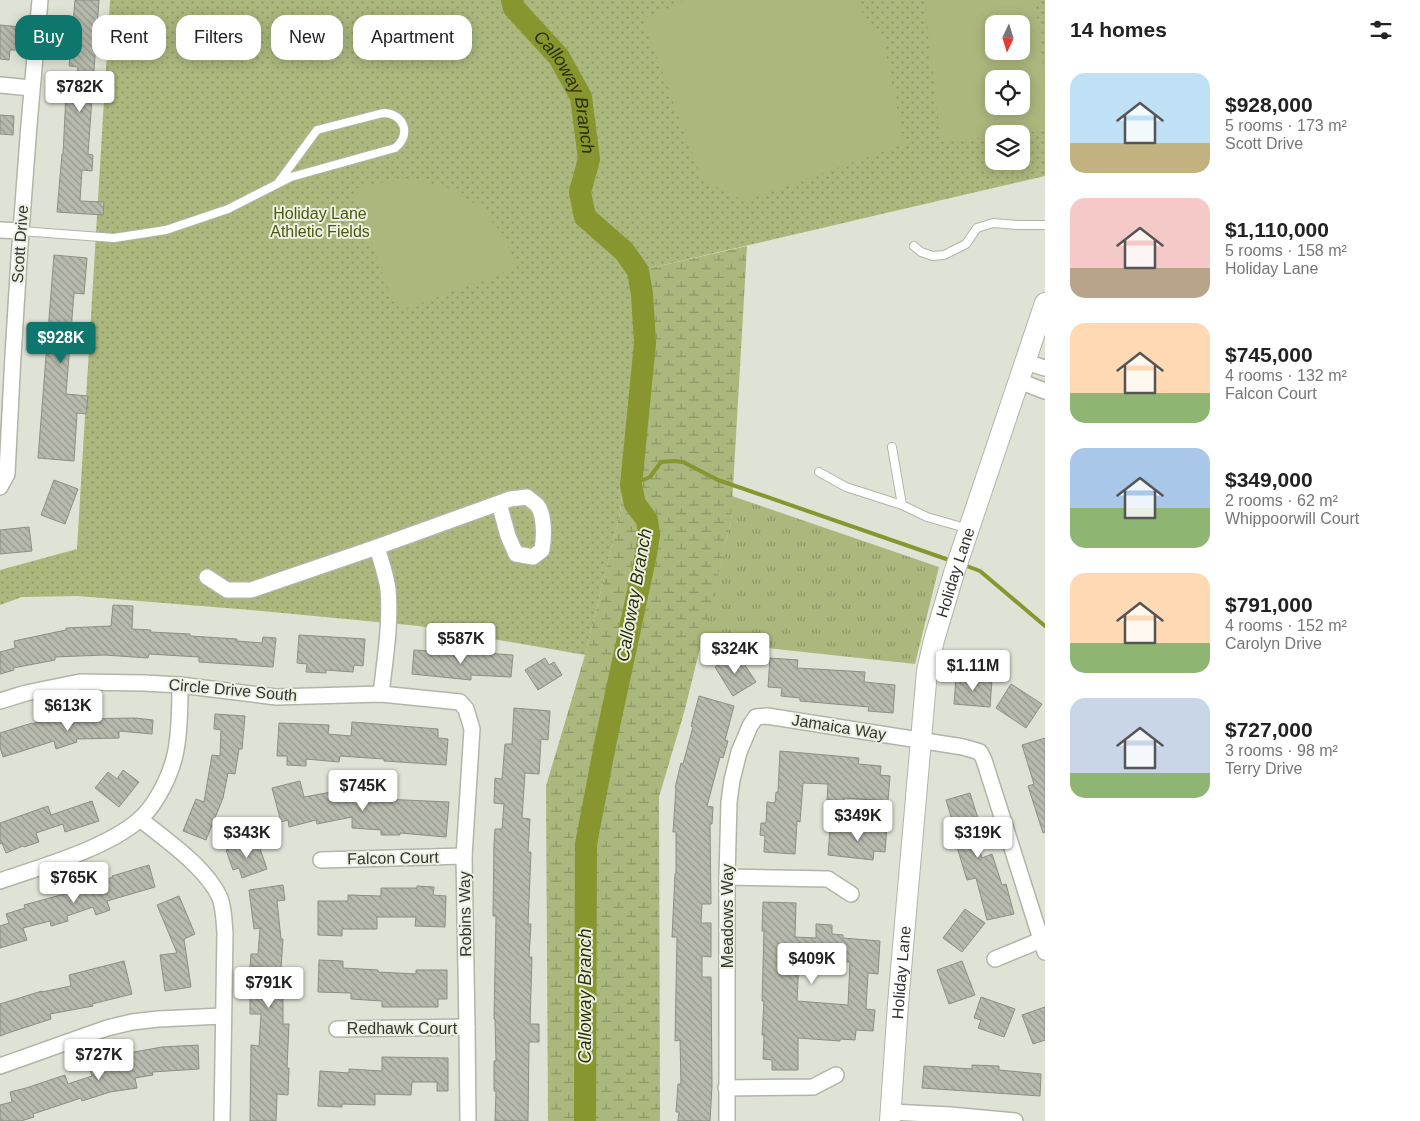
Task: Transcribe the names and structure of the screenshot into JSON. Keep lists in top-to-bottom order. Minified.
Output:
{"streets":{"street":["Scott Drive","Holiday Lane","Circle Drive South","Jamaica Way","Falcon Court","Robins Way","Meadows Way","Redhawk Court"]},"crossings":[["Holiday Lane","Jamaica Way"],["Circle Drive South","Robins Way"],["Jamaica Way","Meadows Way"],["Falcon Court","Robins Way"],["Robins Way","Redhawk Court"]],"water":["Calloway Branch"],"parks":["Holiday Lane Athletic Fields"],"north":"bottom","page":{"heading":"14 homes","chip":["Buy","Rent","Filters","New","Apartment"],"list":[{"name":"$928,000","note":"5 rooms · 173 m² · Scott Drive"},{"name":"$1,110,000","note":"5 rooms · 158 m² · Holiday Lane"},{"name":"$745,000","note":"4 rooms · 132 m² · Falcon Court"},{"name":"$349,000","note":"2 rooms · 62 m² · Whippoorwill Court"},{"name":"$791,000","note":"4 rooms · 152 m² · Carolyn Drive"},{"name":"$727,000","note":"3 rooms · 98 m² · Terry Drive"}],"price":["$782K","$928K","$587K","$324K","$1.11M","$613K","$745K","$349K","$343K","$319K","$765K","$409K","$791K","$727K"]}}
